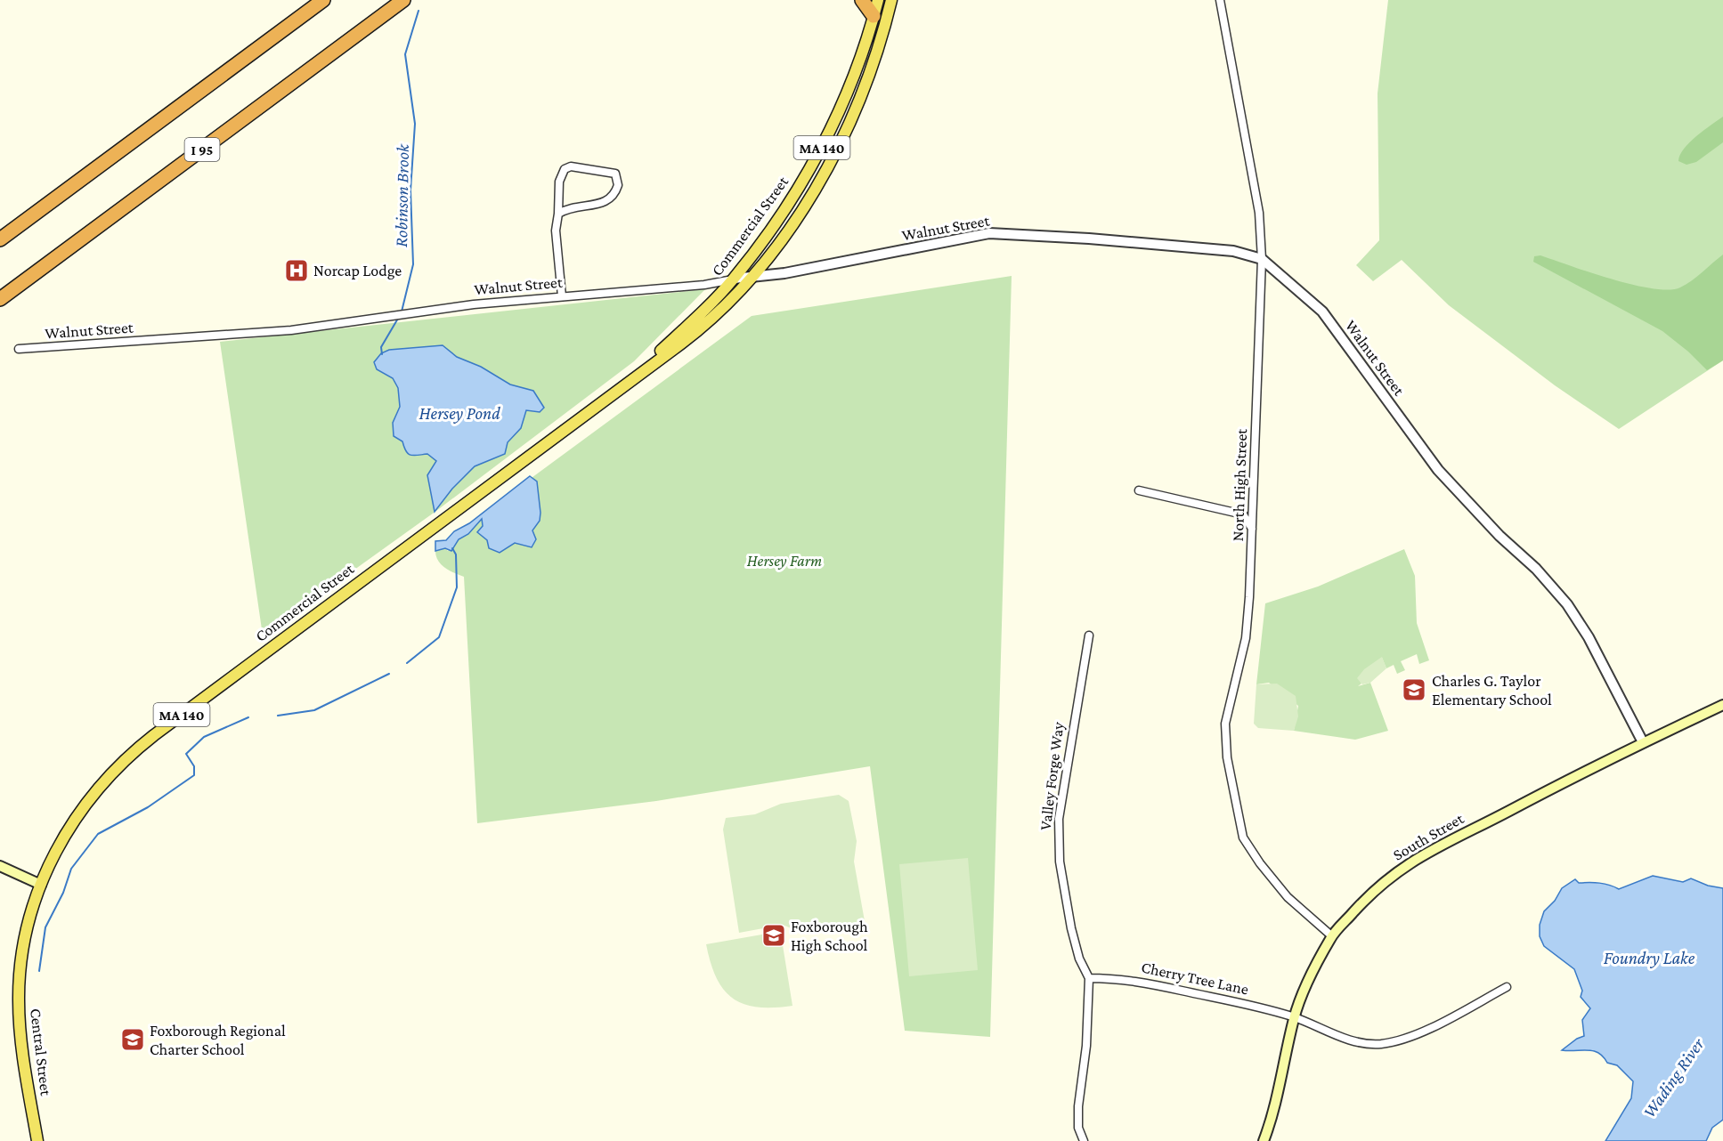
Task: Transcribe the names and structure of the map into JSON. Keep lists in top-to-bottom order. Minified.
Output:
{"streets":{"highway":["I 95"],"main road":["MA 140","Commercial Street","South Street","Central Street"],"street":["Walnut Street","North High Street","Valley Forge Way","Cherry Tree Lane"]},"crossings":[["Commercial Street","Walnut Street"],["Commercial Street","Central Street"],["Walnut Street","North High Street"],["Walnut Street","South Street"],["North High Street","South Street"],["Valley Forge Way","Cherry Tree Lane"],["South Street","Cherry Tree Lane"]],"water":["Robinson Brook","Hersey Pond","Foundry Lake","Wading River"],"parks":["Hersey Farm"],"places":{"hospital":["Norcap Lodge"],"school or university":["Charles G. Taylor Elementary School","Foxborough High School","Foxborough Regional Charter School"]}}
